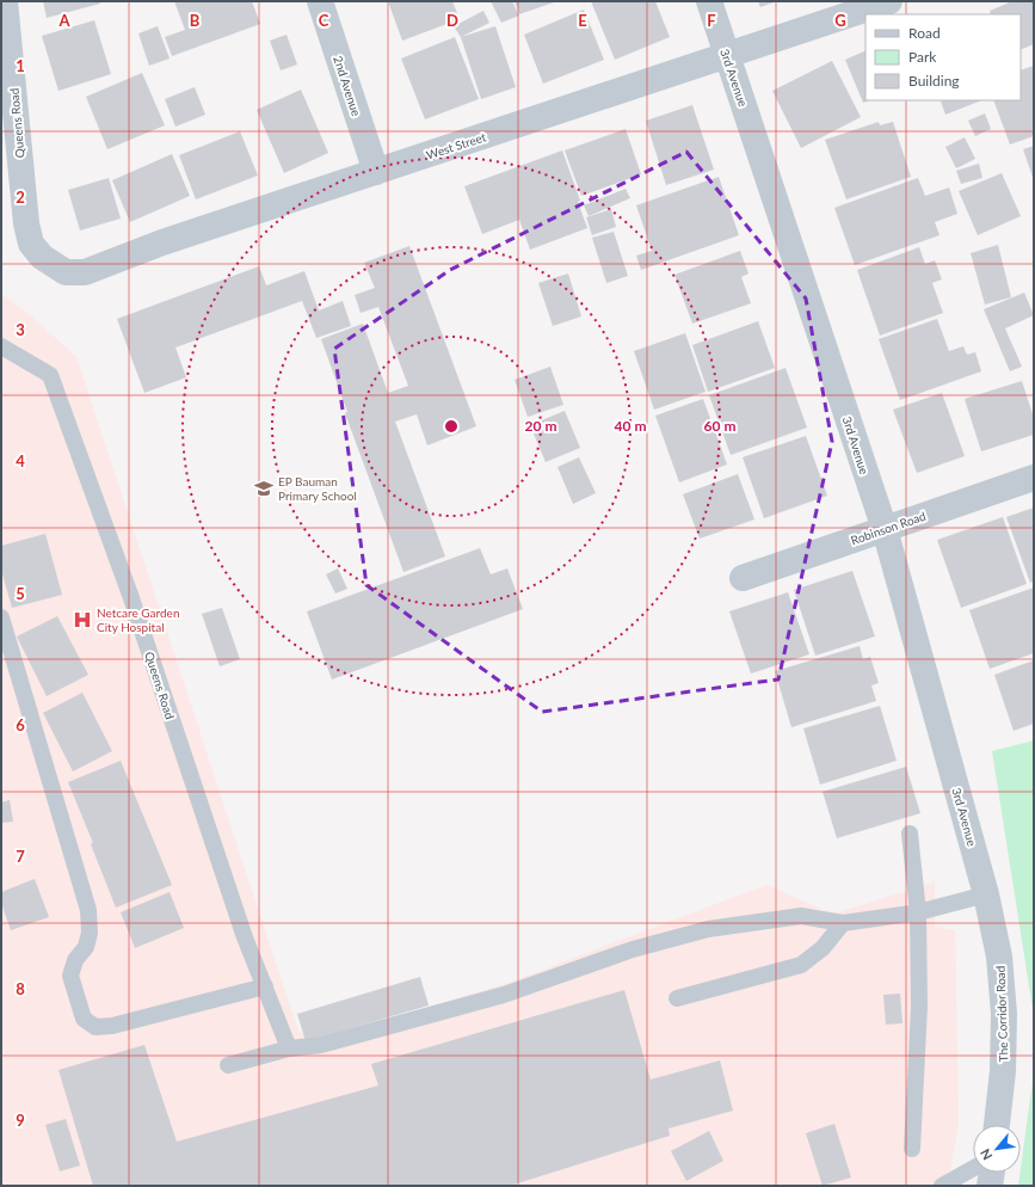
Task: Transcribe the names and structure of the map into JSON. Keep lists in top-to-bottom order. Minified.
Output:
{"streets":{"street":["3rd Avenue","2nd Avenue","Queens Road","West Street","Robinson Road","The Corridor Road"]},"crossings":[["3rd Avenue","West Street"],["3rd Avenue","Robinson Road"],["3rd Avenue","The Corridor Road"],["2nd Avenue","West Street"],["Queens Road","West Street"]],"places":{"school or university":["EP Bauman Primary School"],"hospital":["Netcare Garden City Hospital"]},"legend":["Road","Park","Building"],"north":"bottom left","grid":{"columns":["A","B","C","D","E","F","G"],"rows":["1","2","3","4","5","6","7","8","9"]},"rings":["20 m","40 m","60 m"]}
